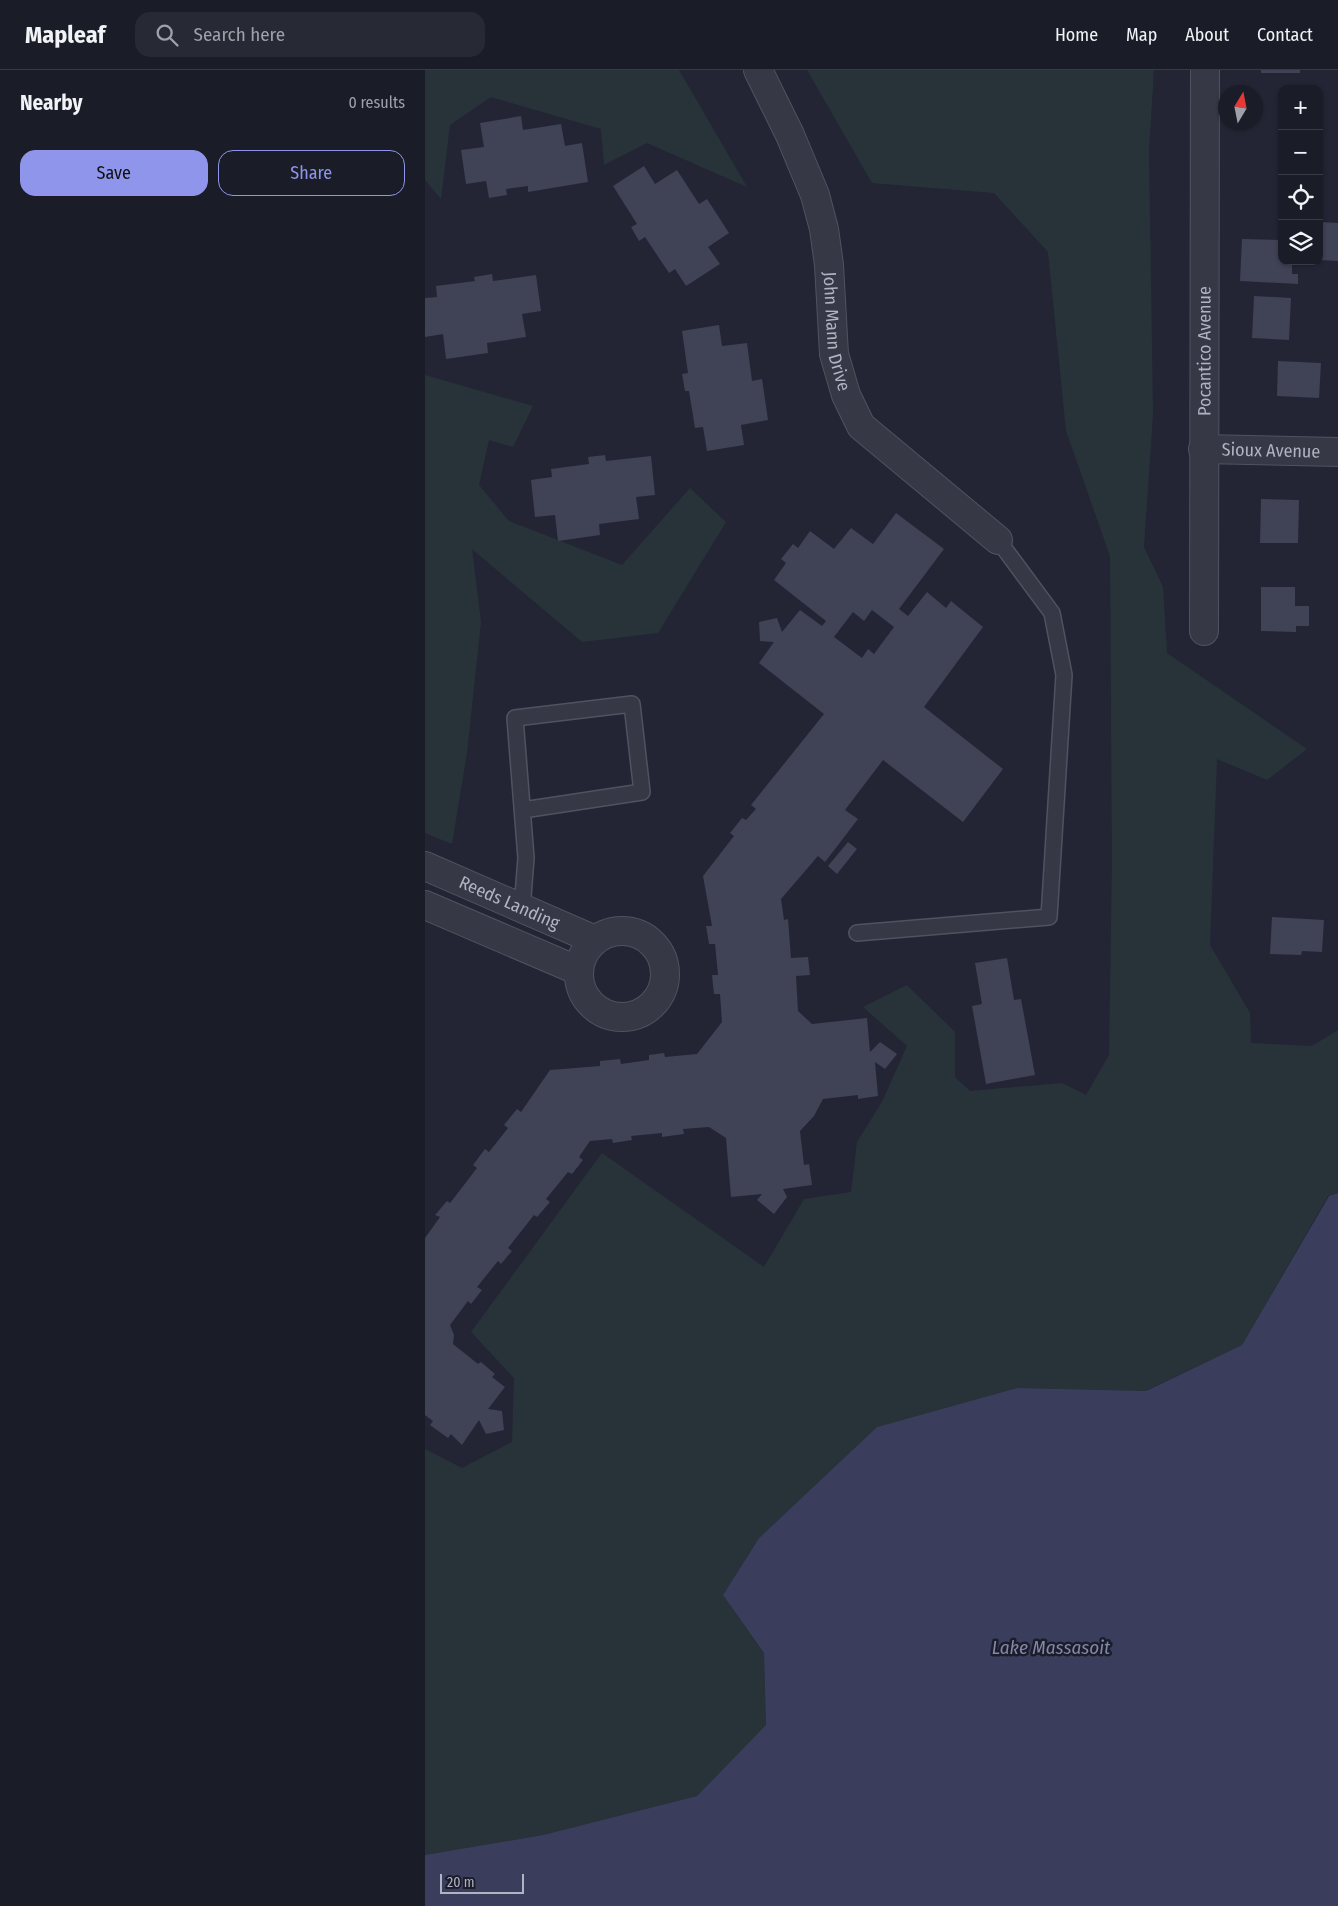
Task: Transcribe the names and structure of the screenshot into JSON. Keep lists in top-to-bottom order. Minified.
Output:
{"streets":{"street":["John Mann Drive","Pocantico Avenue","Sioux Avenue","Reeds Landing"]},"crossings":[["Pocantico Avenue","Sioux Avenue"]],"water":["Lake Massasoit"],"scale_bar":"20 m","north":"top","page":{"header":"Mapleaf","search":"Search here","nav":["Home","Map","About","Contact"],"heading":["Nearby","0 results"],"map_buttons":["+","−"],"buttons":["Save","Share"],"scale":"20 m"}}
